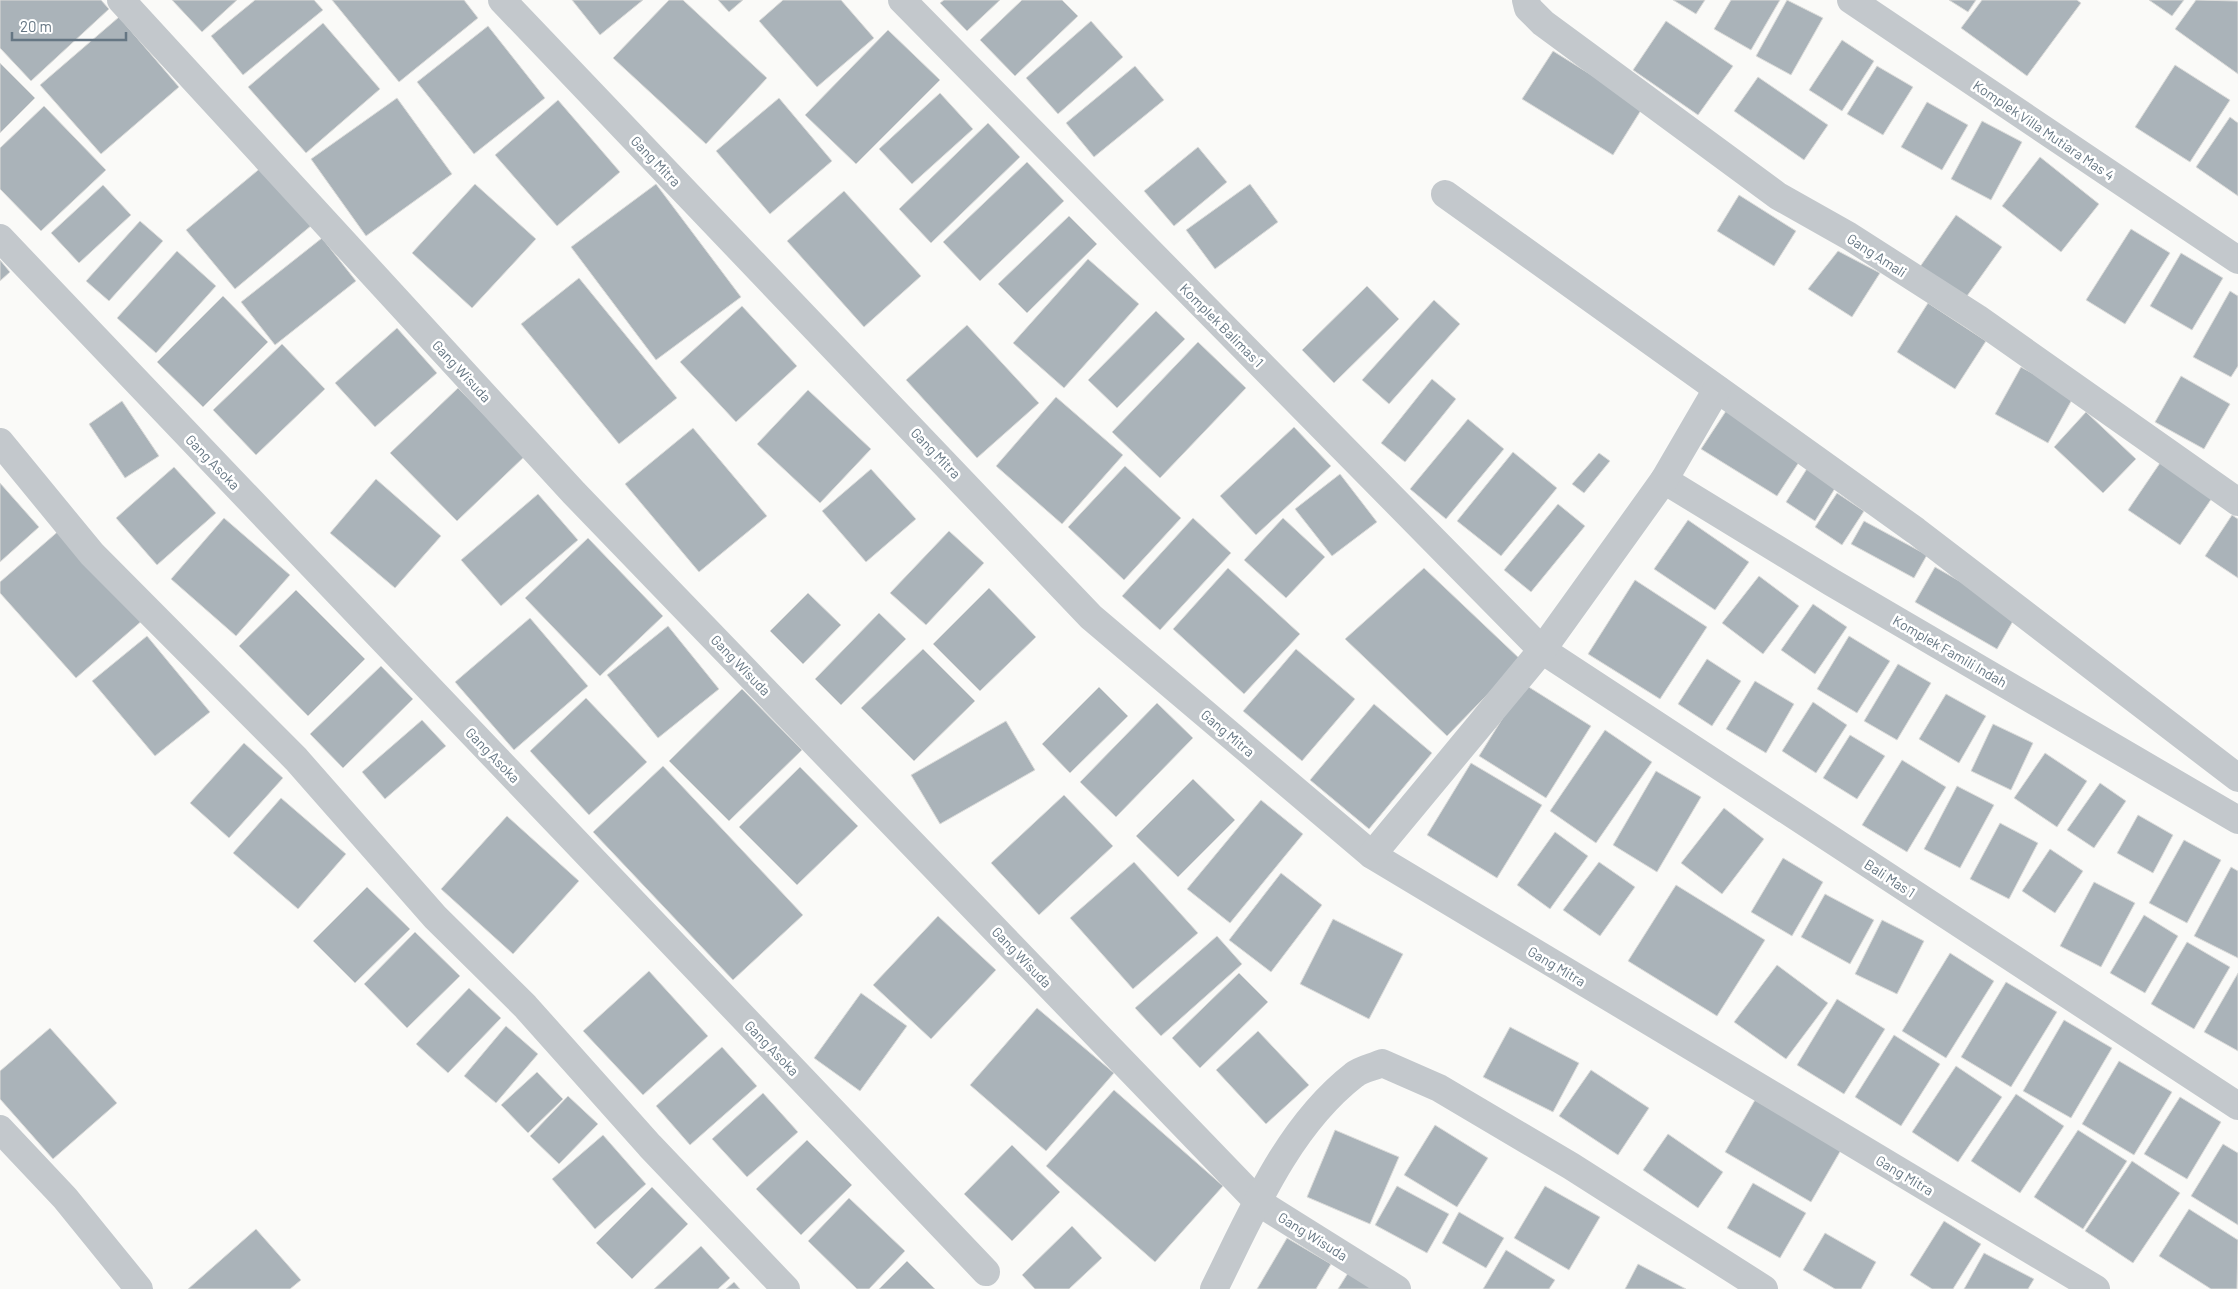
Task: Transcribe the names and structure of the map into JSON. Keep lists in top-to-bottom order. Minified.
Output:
{"streets":{"street":["Komplek Villa Mutiara Mas 4","Gang Mitra","Gang Amali","Komplek Balimas 1","Gang Wisuda","Gang Asoka","Komplek Famili Indah","Bali Mas 1"]},"crossings":[["Komplek Balimas 1","Bali Mas 1"]],"scale_bar":"20 m"}
